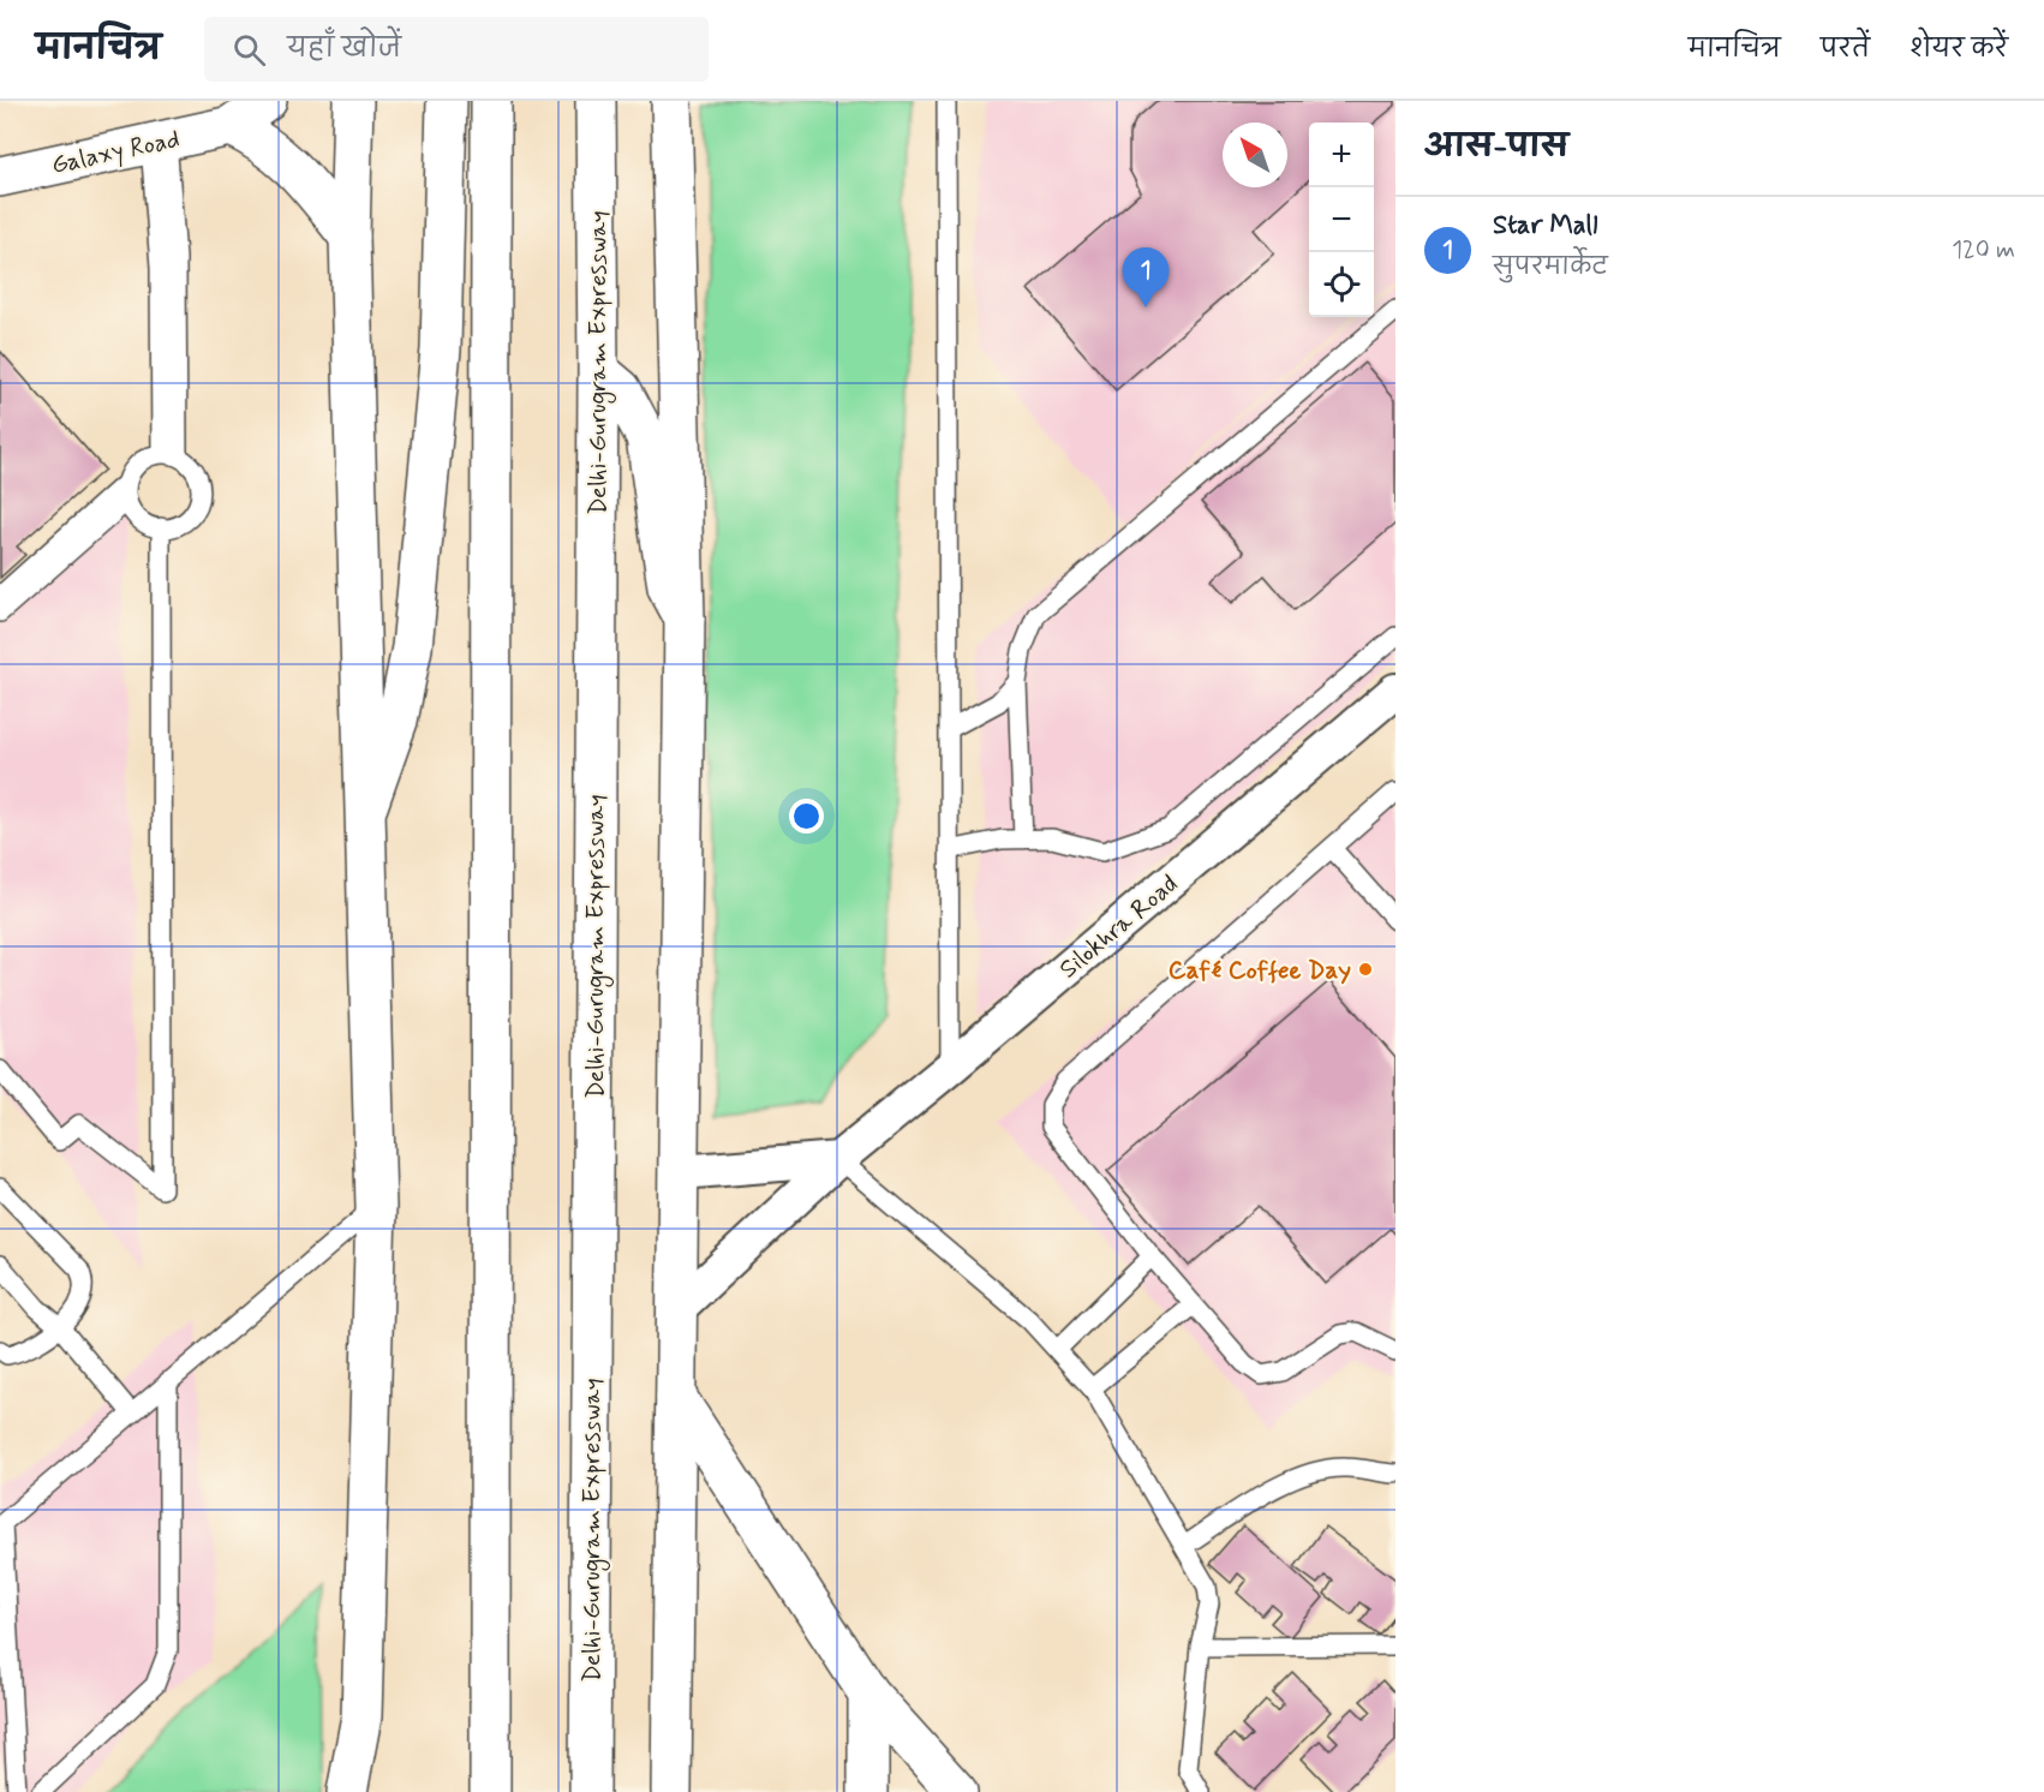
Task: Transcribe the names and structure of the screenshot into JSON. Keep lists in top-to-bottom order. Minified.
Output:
{"streets":{"main road":["Galaxy Road","Delhi-Gurugram Expressway"],"street":["Silokhra Road"]},"places":["Café Coffee Day"],"north":"top left","page":{"header":"मानचित्र","search":"यहाँ खोजें","nav":["मानचित्र","परतें","शेयर करें"],"heading":"आस-पास","map_buttons":["+","−"],"list":[{"mark":"1","name":"Star Mall","note":"सुपरमार्केट","value":"120 m"}],"pins":"1"}}
